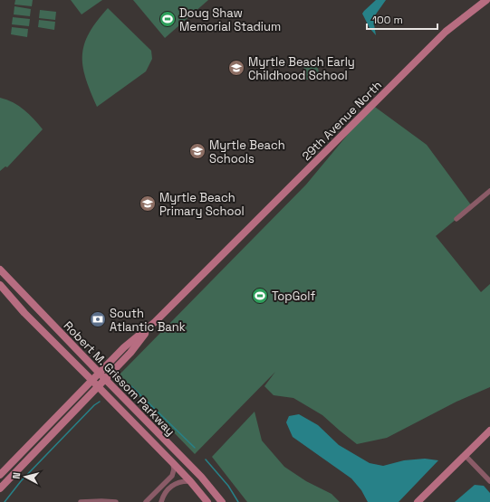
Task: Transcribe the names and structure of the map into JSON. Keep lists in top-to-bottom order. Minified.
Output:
{"streets":{"main road":["29th Avenue North","Robert M. Grissom Parkway"]},"crossings":[["29th Avenue North","Robert M. Grissom Parkway"]],"places":{"sports":["Doug Shaw Memorial Stadium","TopGolf"],"school or university":["Myrtle Beach Early Childhood School","Myrtle Beach Schools","Myrtle Beach Primary School"],"bank":["South Atlantic Bank"]},"scale_bar":"100 m","north":"left"}
